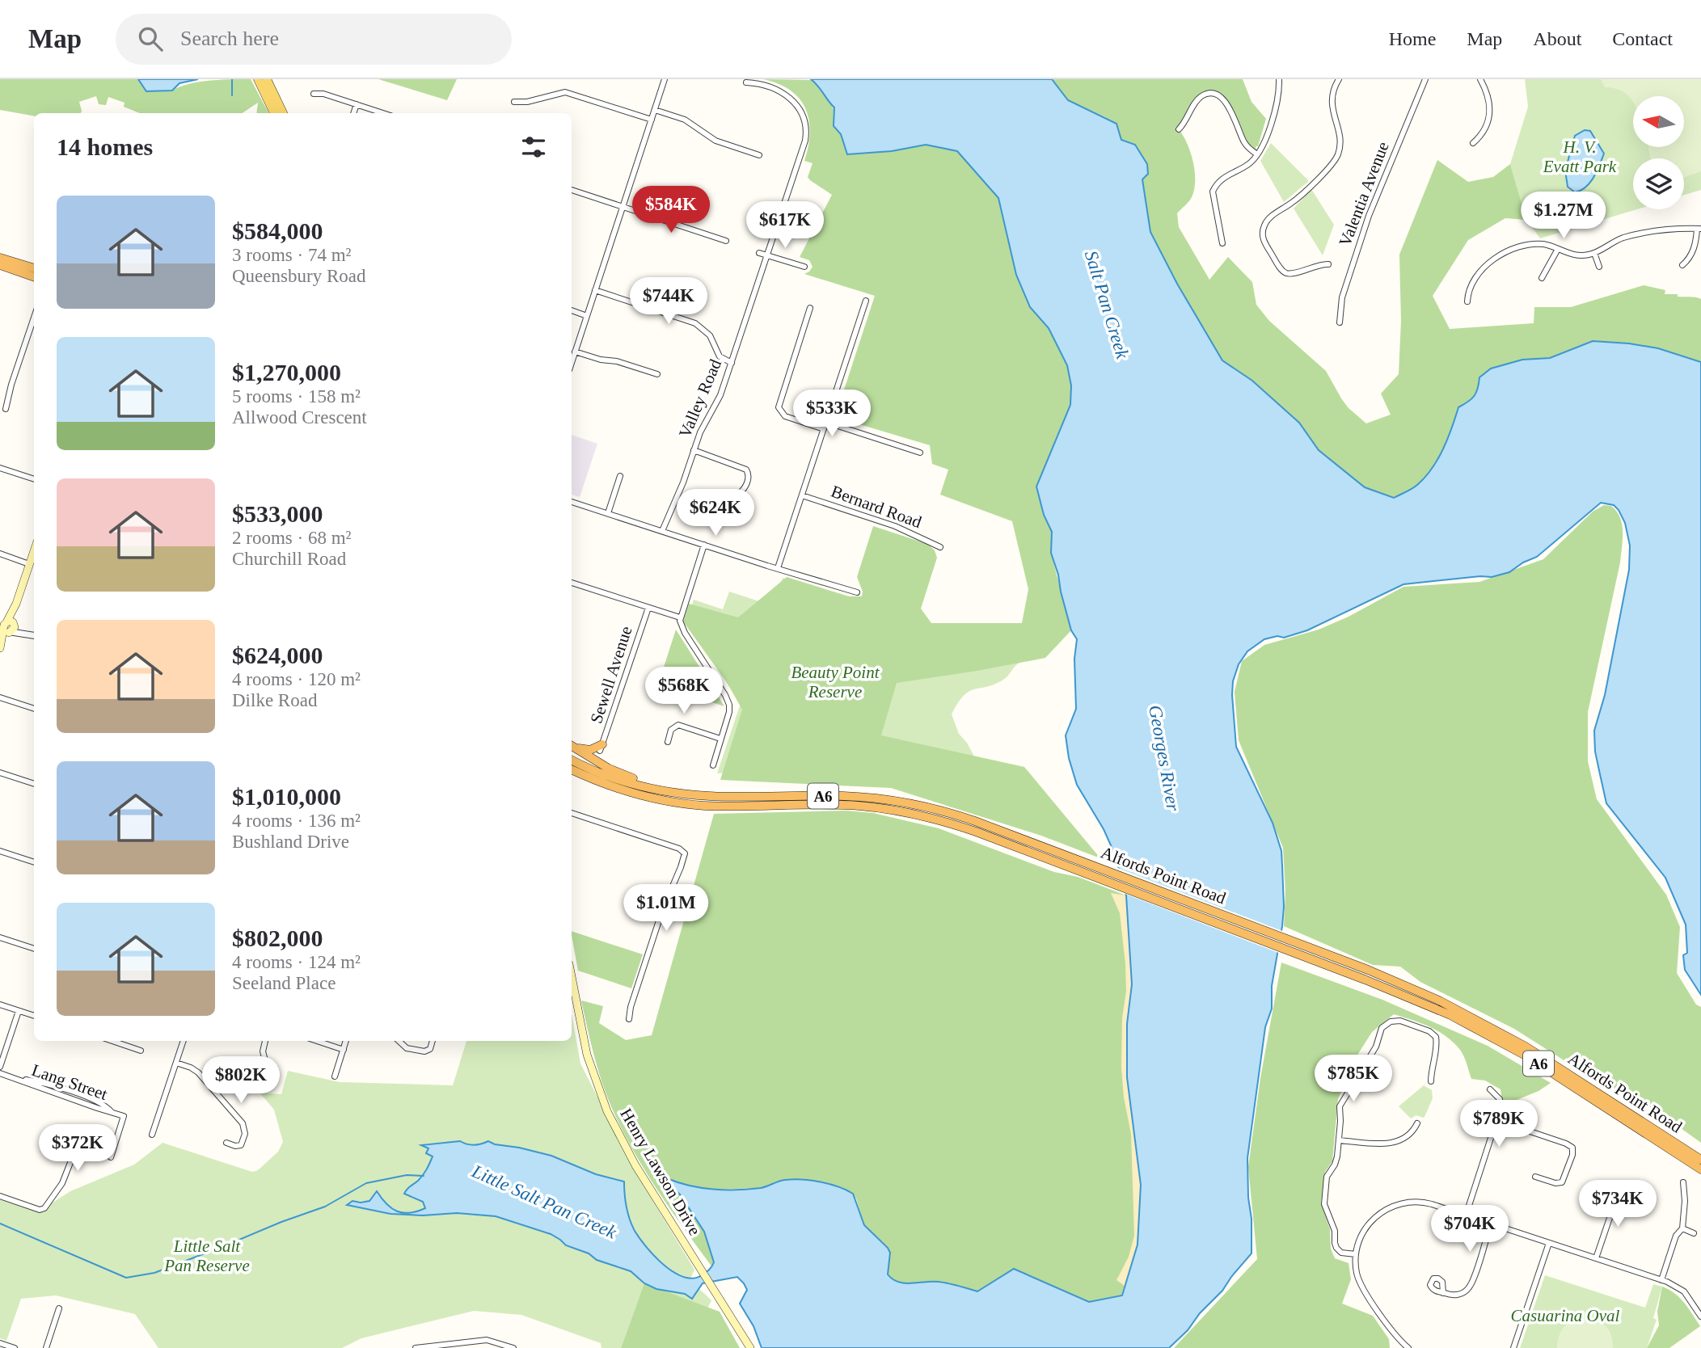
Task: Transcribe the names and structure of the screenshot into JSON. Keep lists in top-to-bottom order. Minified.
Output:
{"streets":{"highway":["A6","Alfords Point Road"],"main road":["Henry Lawson Drive"],"street":["Valentia Avenue","Valley Road","Bernard Road","Sewell Avenue","Lang Street"]},"crossings":[["A6","Alfords Point Road"]],"water":["Salt Pan Creek","Georges River","Little Salt Pan Creek"],"parks":["H. V. Evatt Park","Beauty Point Reserve","Little Salt Pan Reserve","Casuarina Oval"],"north":"left","page":{"header":"Map","search":"Search here","nav":["Home","Map","About","Contact"],"heading":"14 homes","list":[{"name":"$584,000","note":"3 rooms · 74 m² · Queensbury Road"},{"name":"$1,270,000","note":"5 rooms · 158 m² · Allwood Crescent"},{"name":"$533,000","note":"2 rooms · 68 m² · Churchill Road"},{"name":"$624,000","note":"4 rooms · 120 m² · Dilke Road"},{"name":"$1,010,000","note":"4 rooms · 136 m² · Bushland Drive"},{"name":"$802,000","note":"4 rooms · 124 m² · Seeland Place"}],"price":["$584K","$1.27M","$617K","$744K","$533K","$624K","$568K","$1.01M","$785K","$802K","$789K","$372K","$734K","$704K"]}}
